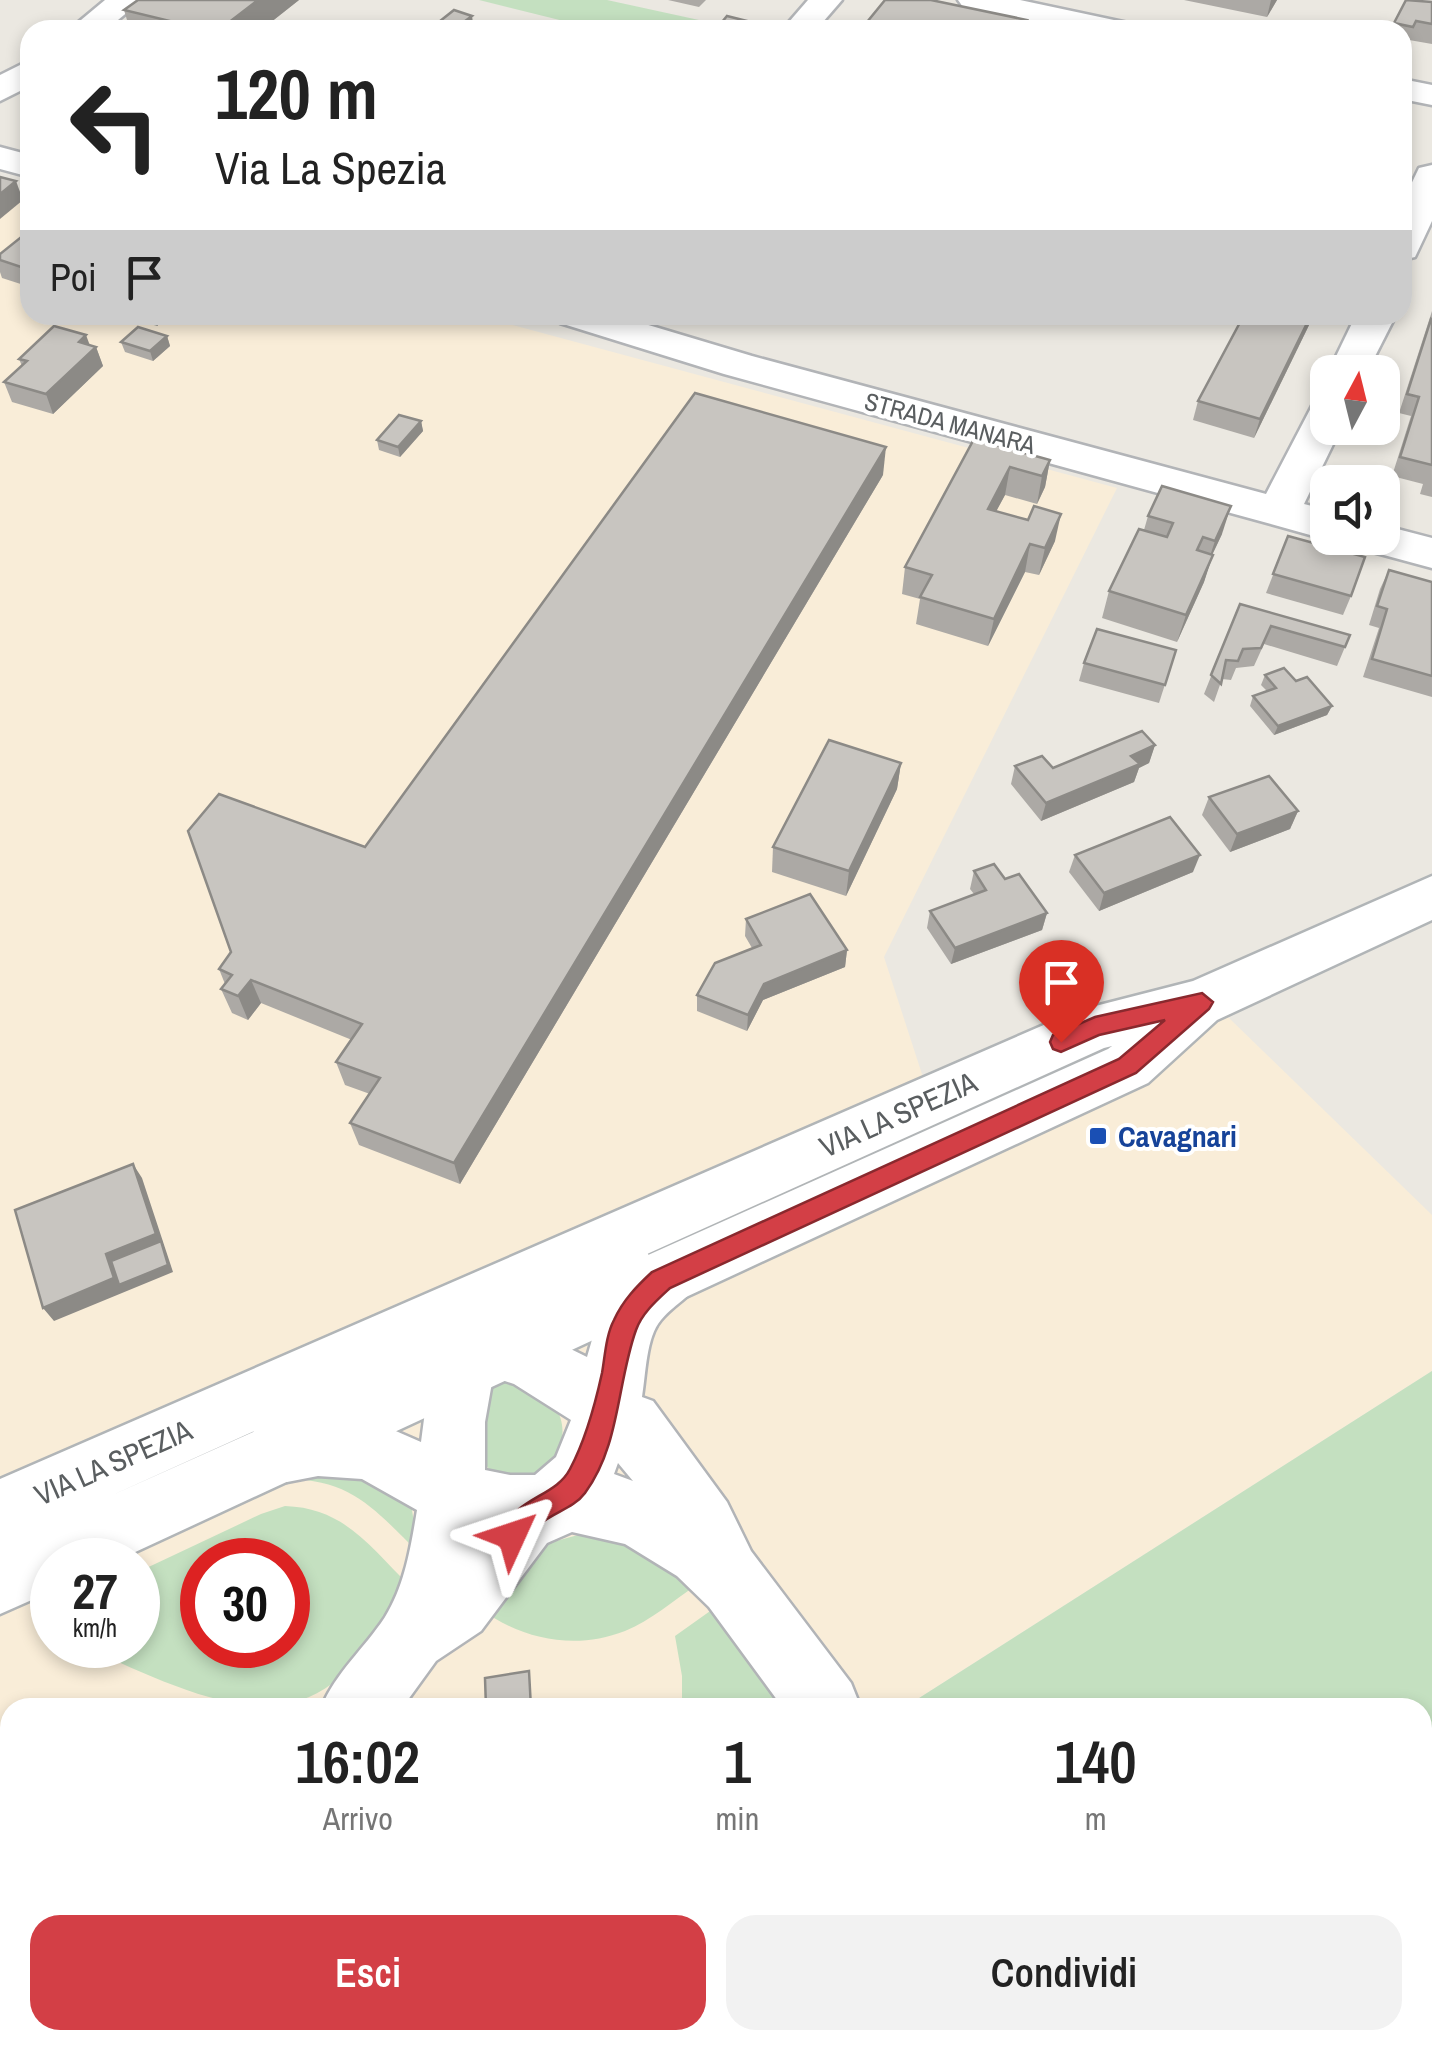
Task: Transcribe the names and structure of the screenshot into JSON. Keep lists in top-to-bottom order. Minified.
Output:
{"streets":{"street":["STRADA MANARA","VIA LA SPEZIA"]},"places":{"transit":["Cavagnari"]},"north":"top","page":{"turn":["120 m","Via La Spezia"],"then":"Poi","speed":"27 km/h","limit":"30","eta":["16:02","Arrivo","1","min","140","m"],"buttons":["Esci","Condividi"]}}
